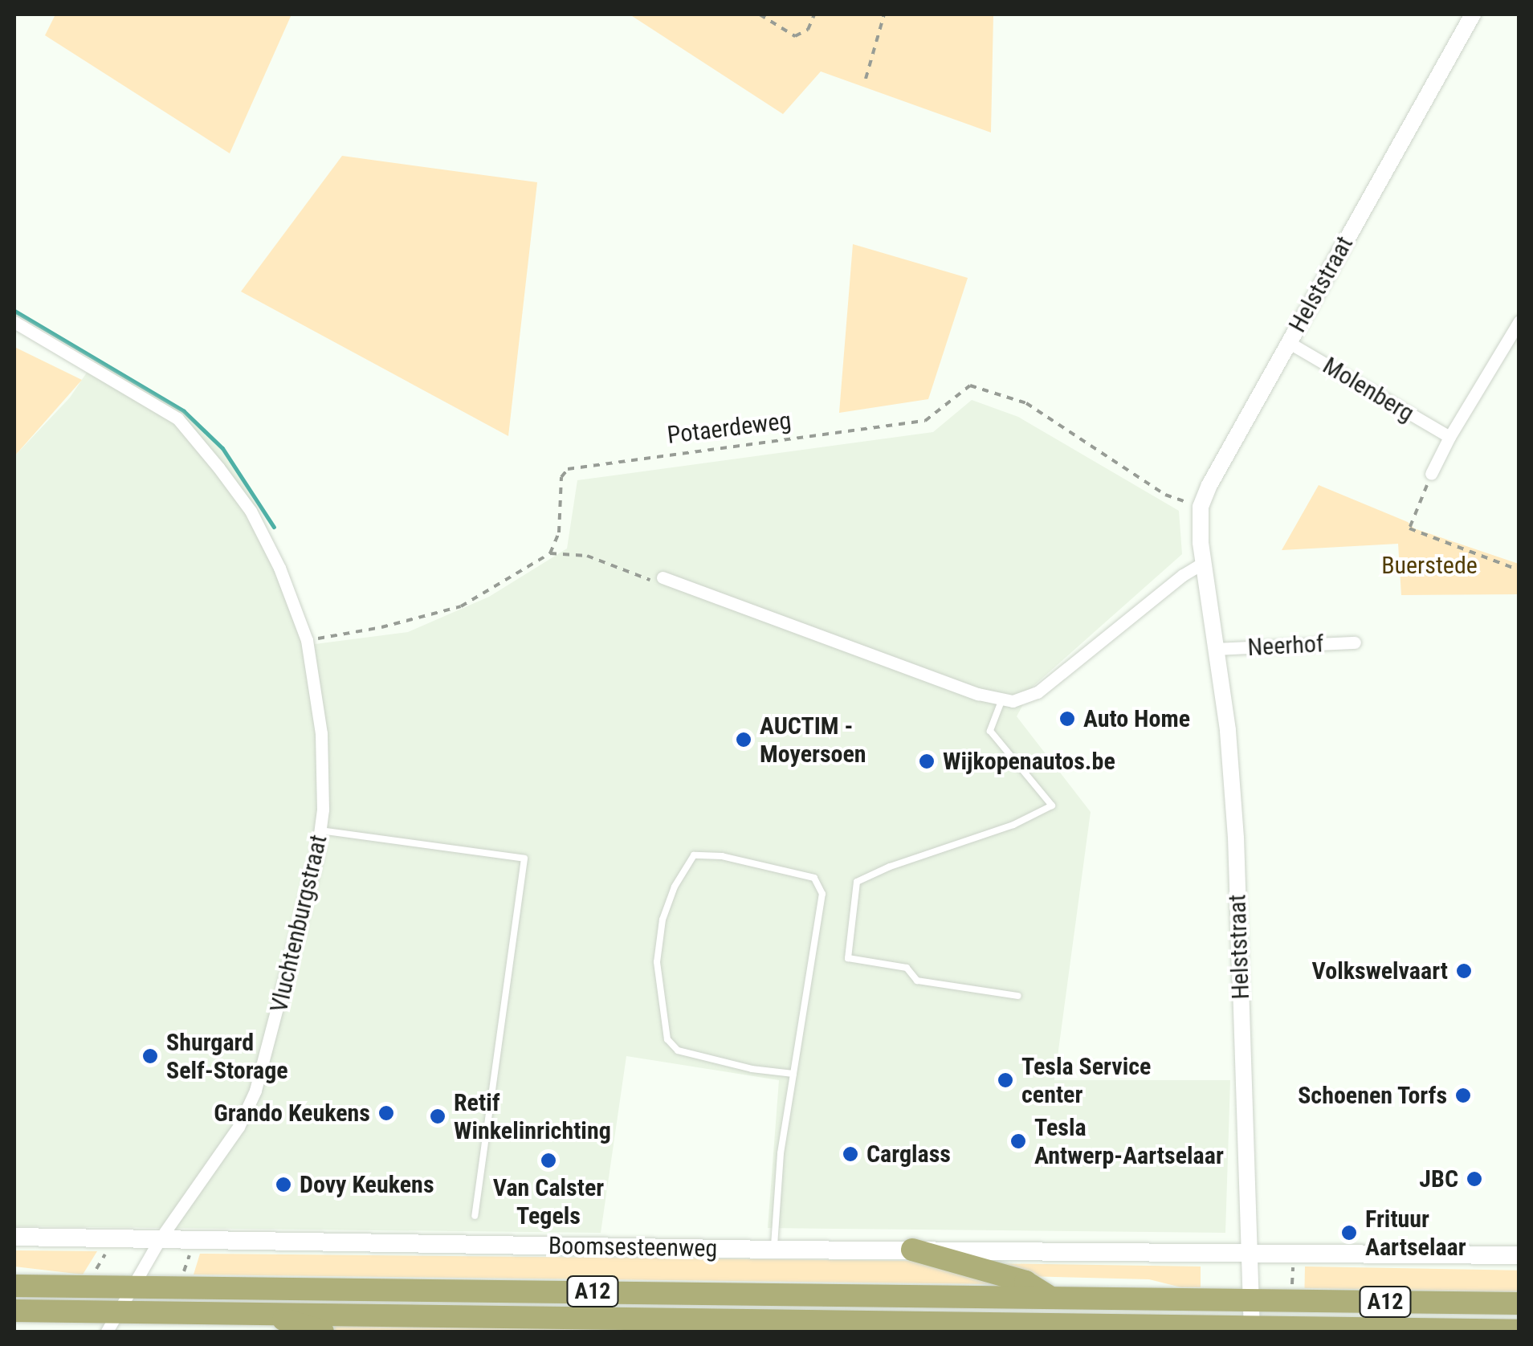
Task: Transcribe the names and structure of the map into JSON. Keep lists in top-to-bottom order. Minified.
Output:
{"streets":{"highway":["A12"],"main road":["Boomsesteenweg"],"street":["Helststraat","Molenberg","Neerhof","Vluchtenburgstraat"],"path":["Potaerdeweg"]},"crossings":[["Helststraat","Molenberg"],["Helststraat","Potaerdeweg"],["Helststraat","Neerhof"],["Helststraat","Boomsesteenweg"],["Helststraat","A12"],["Vluchtenburgstraat","Boomsesteenweg"],["Vluchtenburgstraat","A12"]],"parks":["Buerstede"],"places":["Auto Home","AUCTIM - Moyersoen","Wijkopenautos.be","Volkswelvaart","Shurgard Self-Storage","Tesla Service center","Schoenen Torfs","Grando Keukens","Retif Winkelinrichting","Tesla Antwerp-Aartselaar","Carglass","Van Calster Tegels","JBC","Dovy Keukens","Frituur Aartselaar"]}
